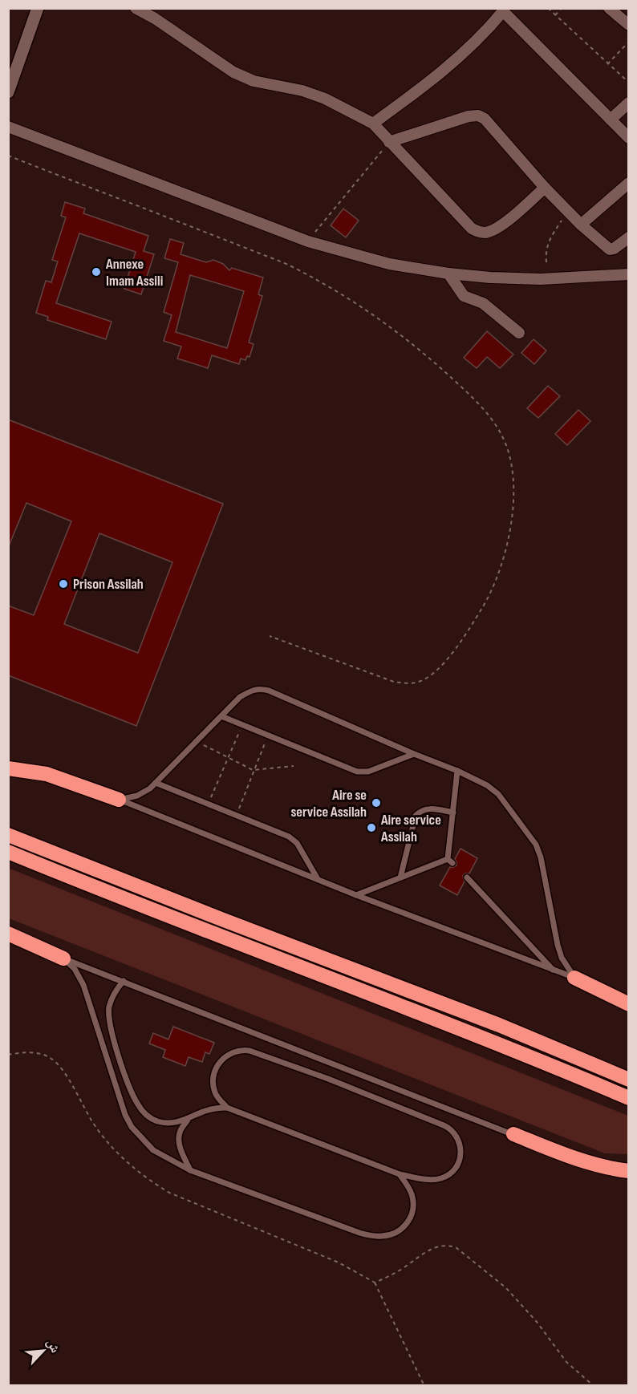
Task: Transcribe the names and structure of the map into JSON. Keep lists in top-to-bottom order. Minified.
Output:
{"places":["Annexe Imam Assili","Prison Assilah","Aire se service Assilah","Aire service Assilah"],"north":"top right"}
